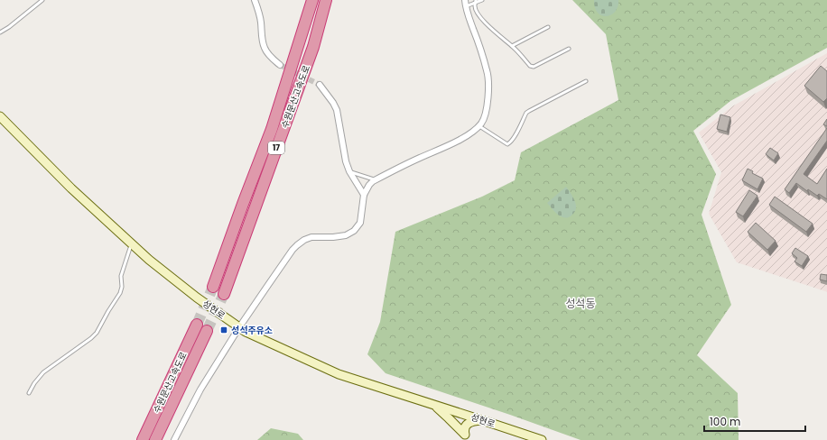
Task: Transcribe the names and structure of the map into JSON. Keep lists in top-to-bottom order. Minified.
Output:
{"streets":{"highway":["수원문산고속도로","17"],"main road":["성현로"]},"districts":["성석동"],"places":{"transit":["성석주유소"]},"scale_bar":"100 m"}
